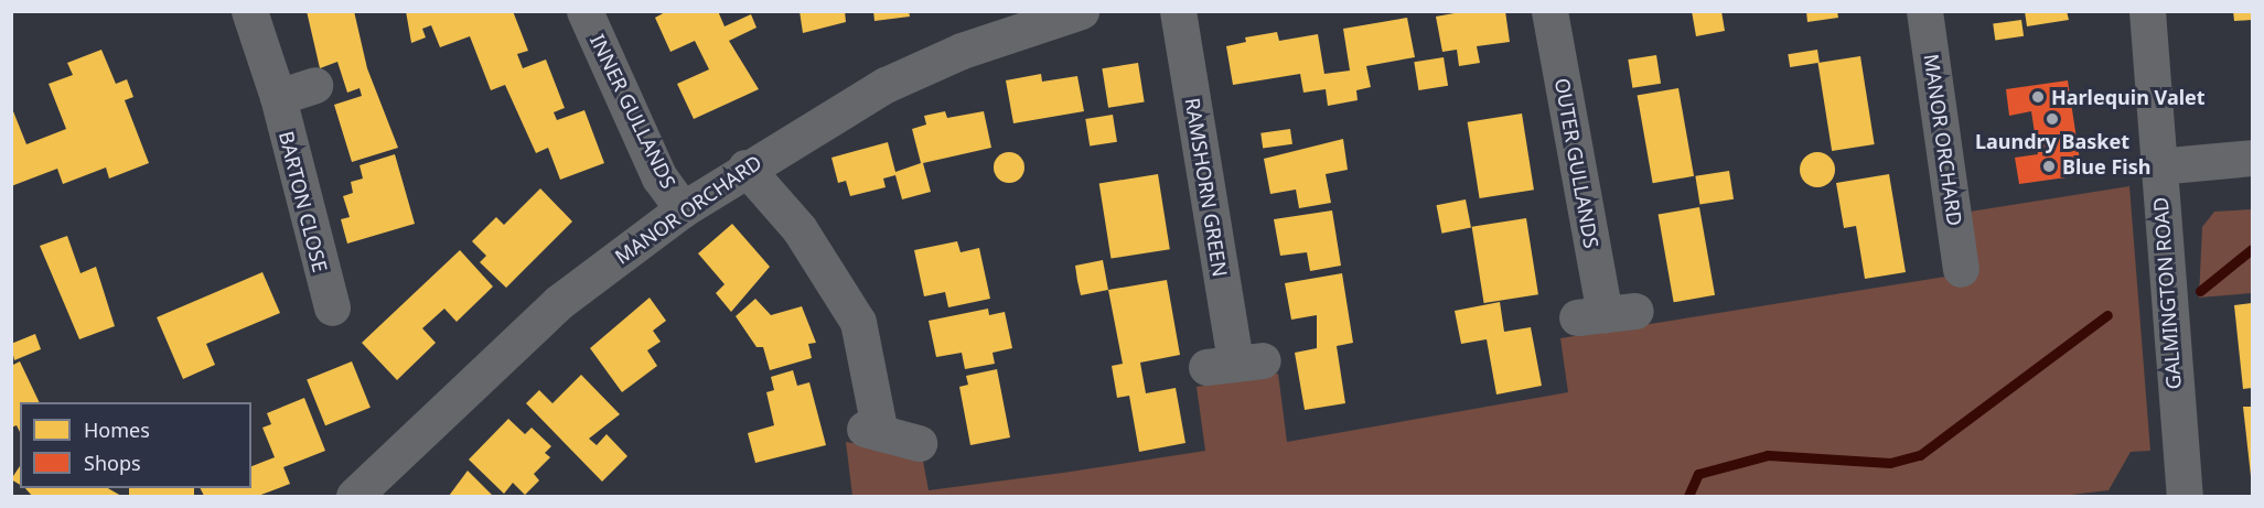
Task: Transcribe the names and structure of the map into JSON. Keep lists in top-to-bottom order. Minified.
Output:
{"streets":{"street":["INNER GULLANDS","MANOR ORCHARD","OUTER GULLANDS","RAMSHORN GREEN","BARTON CLOSE","GALMINGTON ROAD"]},"crossings":[["INNER GULLANDS","MANOR ORCHARD"]],"places":["Harlequin Valet","Laundry Basket","Blue Fish"],"legend":["Homes","Shops"]}
